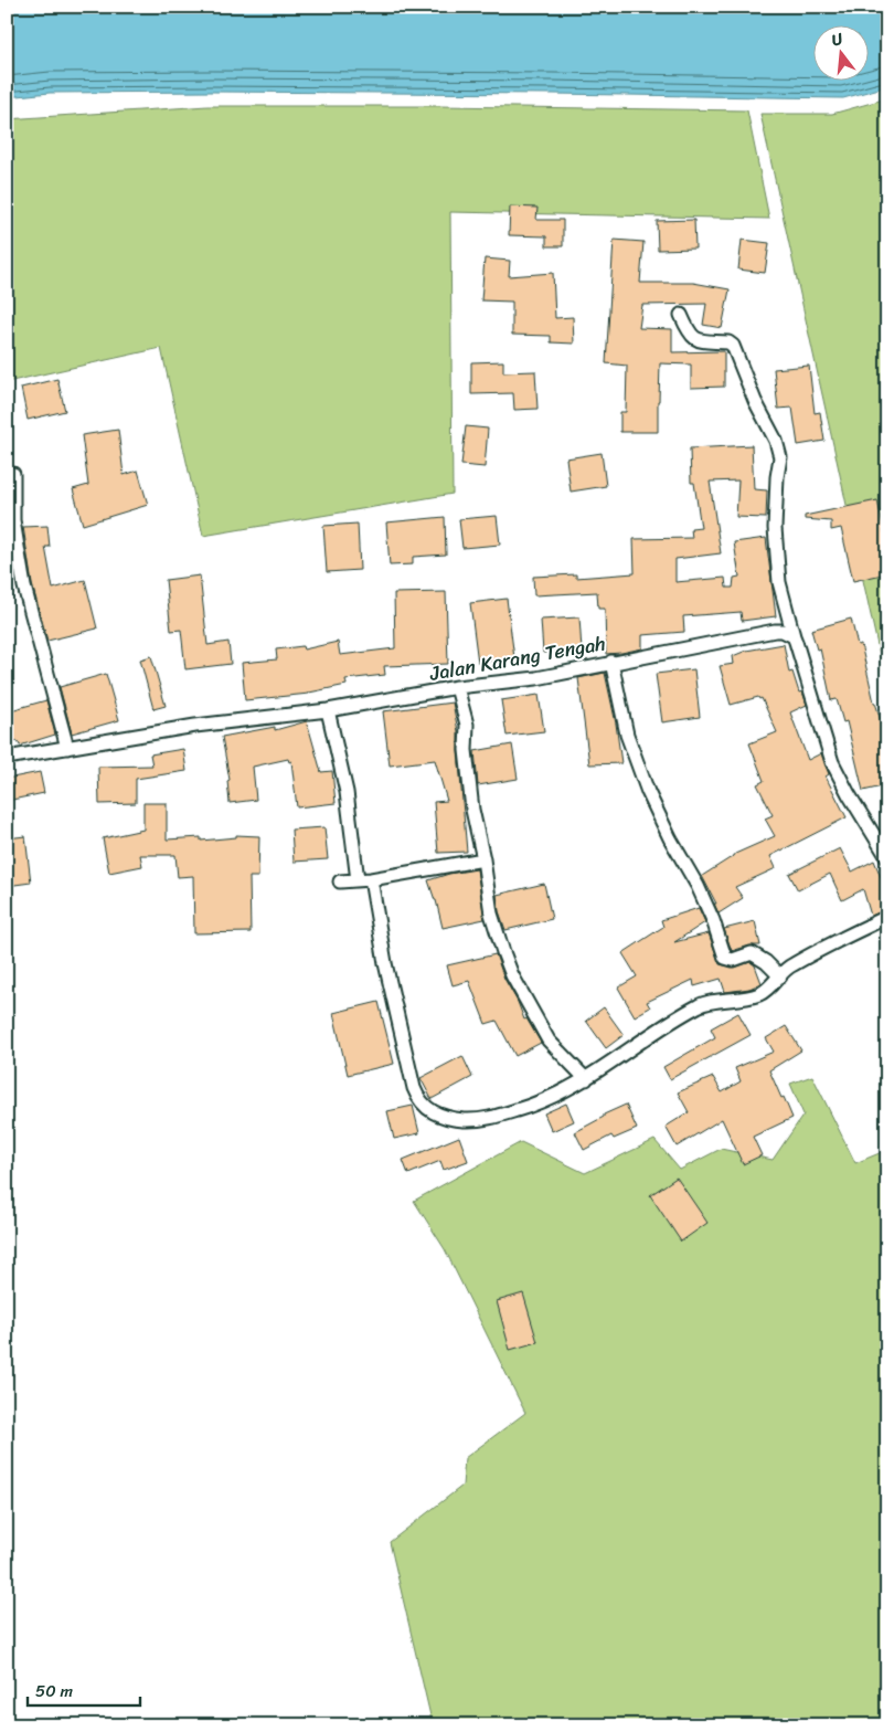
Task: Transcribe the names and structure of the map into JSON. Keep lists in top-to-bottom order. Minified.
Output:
{"streets":{"street":["Jalan Karang Tengah"]},"scale_bar":"50 m","north":"top"}
